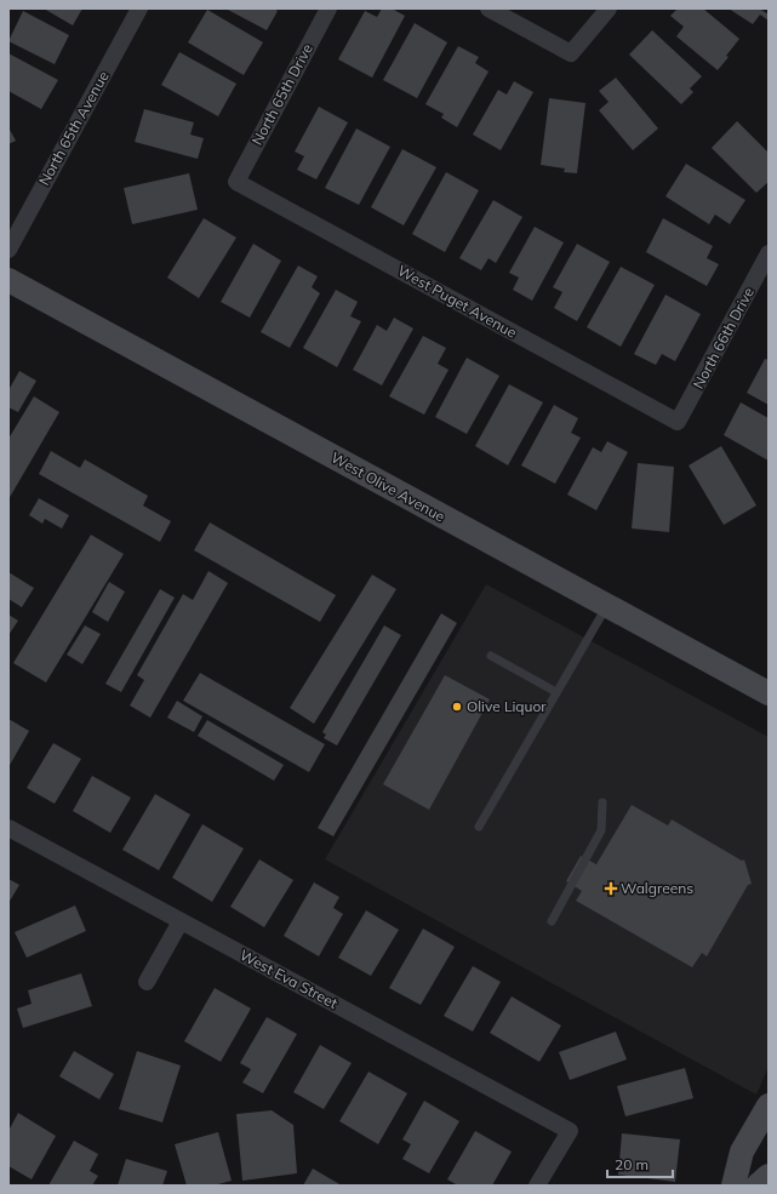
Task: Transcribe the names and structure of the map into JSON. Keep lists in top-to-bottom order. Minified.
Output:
{"streets":{"main road":["West Olive Avenue"],"street":["North 65th Drive","North 65th Avenue","West Puget Avenue","North 66th Drive","West Eva Street"]},"crossings":[["North 65th Drive","West Puget Avenue"],["West Puget Avenue","North 66th Drive"]],"places":{"other":["Olive Liquor"],"health":["Walgreens"]},"scale_bar":"20 m"}
